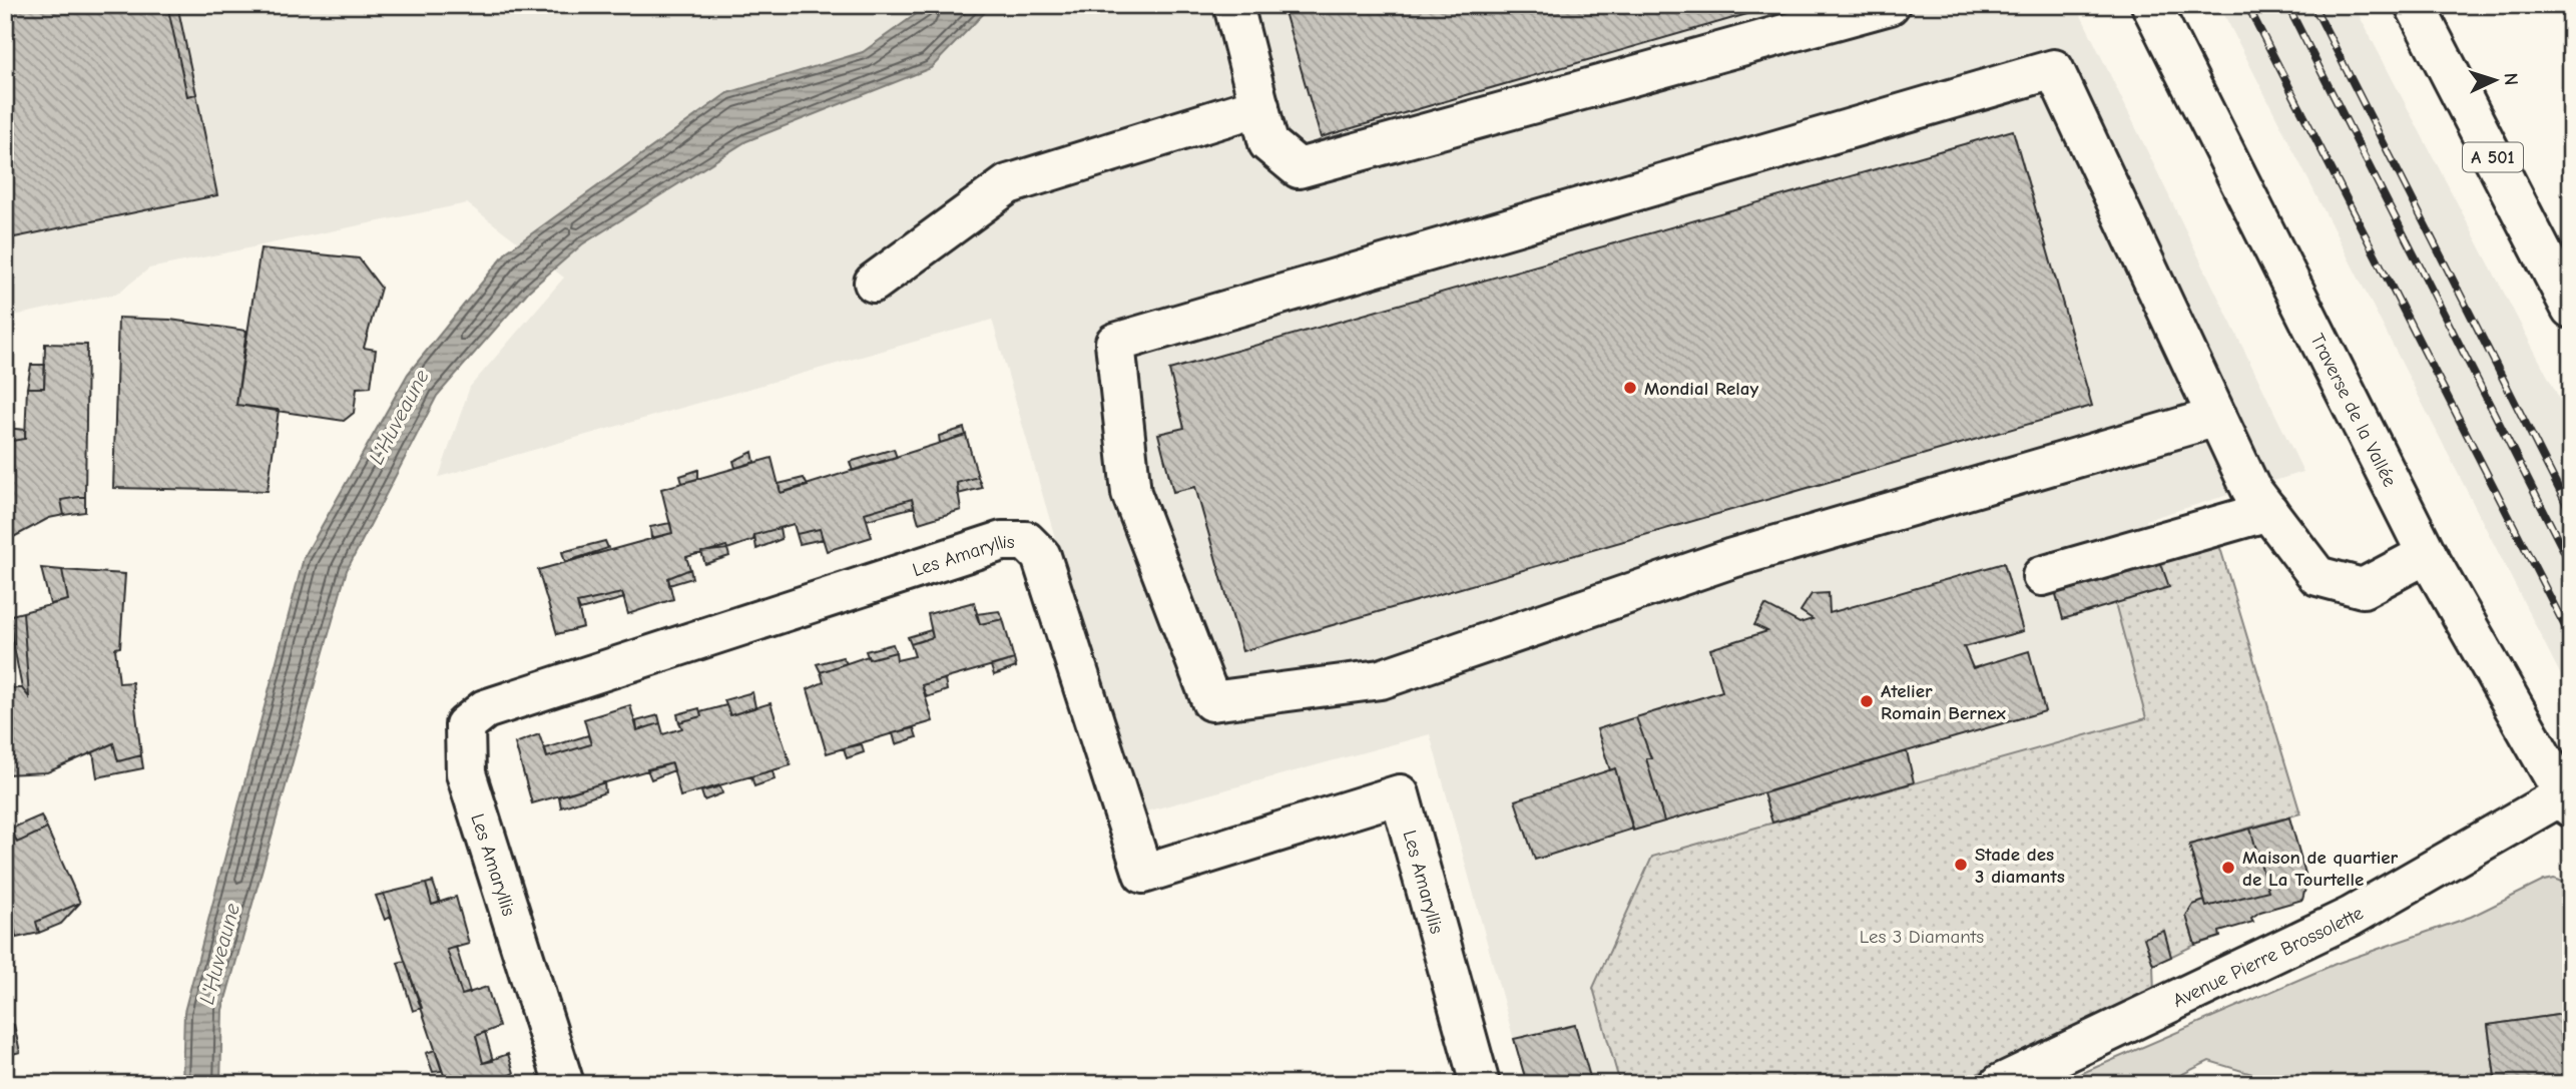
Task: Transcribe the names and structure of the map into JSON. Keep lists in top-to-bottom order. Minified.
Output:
{"streets":{"main road":["A 501","Traverse de la Vallée","Les Amaryllis","Avenue Pierre Brossolette"]},"crossings":[["Traverse de la Vallée","Avenue Pierre Brossolette"]],"water":["L'Huveaune"],"parks":["Les 3 Diamants"],"places":["Mondial Relay","Atelier Romain Bernex","Stade des 3 diamants","Maison de quartier de La Tourtelle"],"north":"right"}
